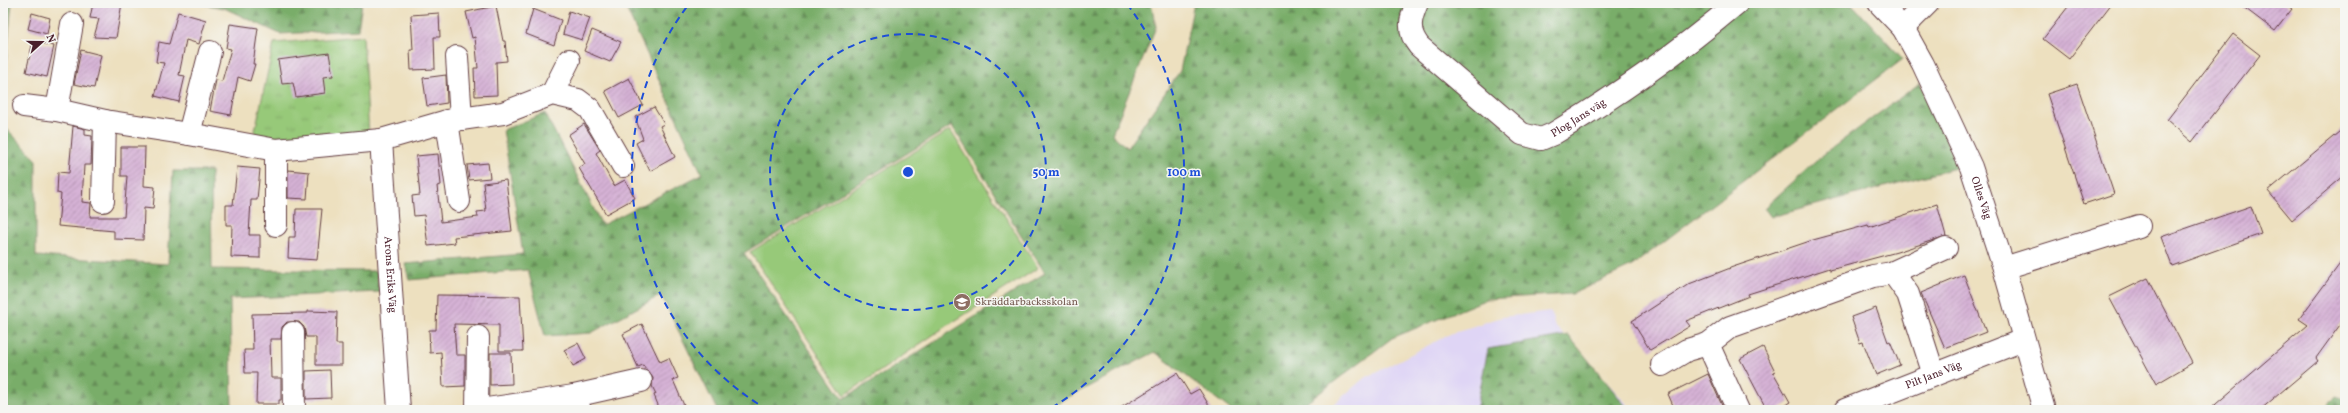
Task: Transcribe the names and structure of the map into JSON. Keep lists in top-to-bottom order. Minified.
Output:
{"streets":{"street":["Plog Jans väg","Olles Väg","Arons Eriks Väg","Pilt Jans Väg"]},"crossings":[["Olles Väg","Pilt Jans Väg"]],"places":{"school or university":["Skräddarbacksskolan"]},"north":"right","rings":["50 m","100 m"]}
